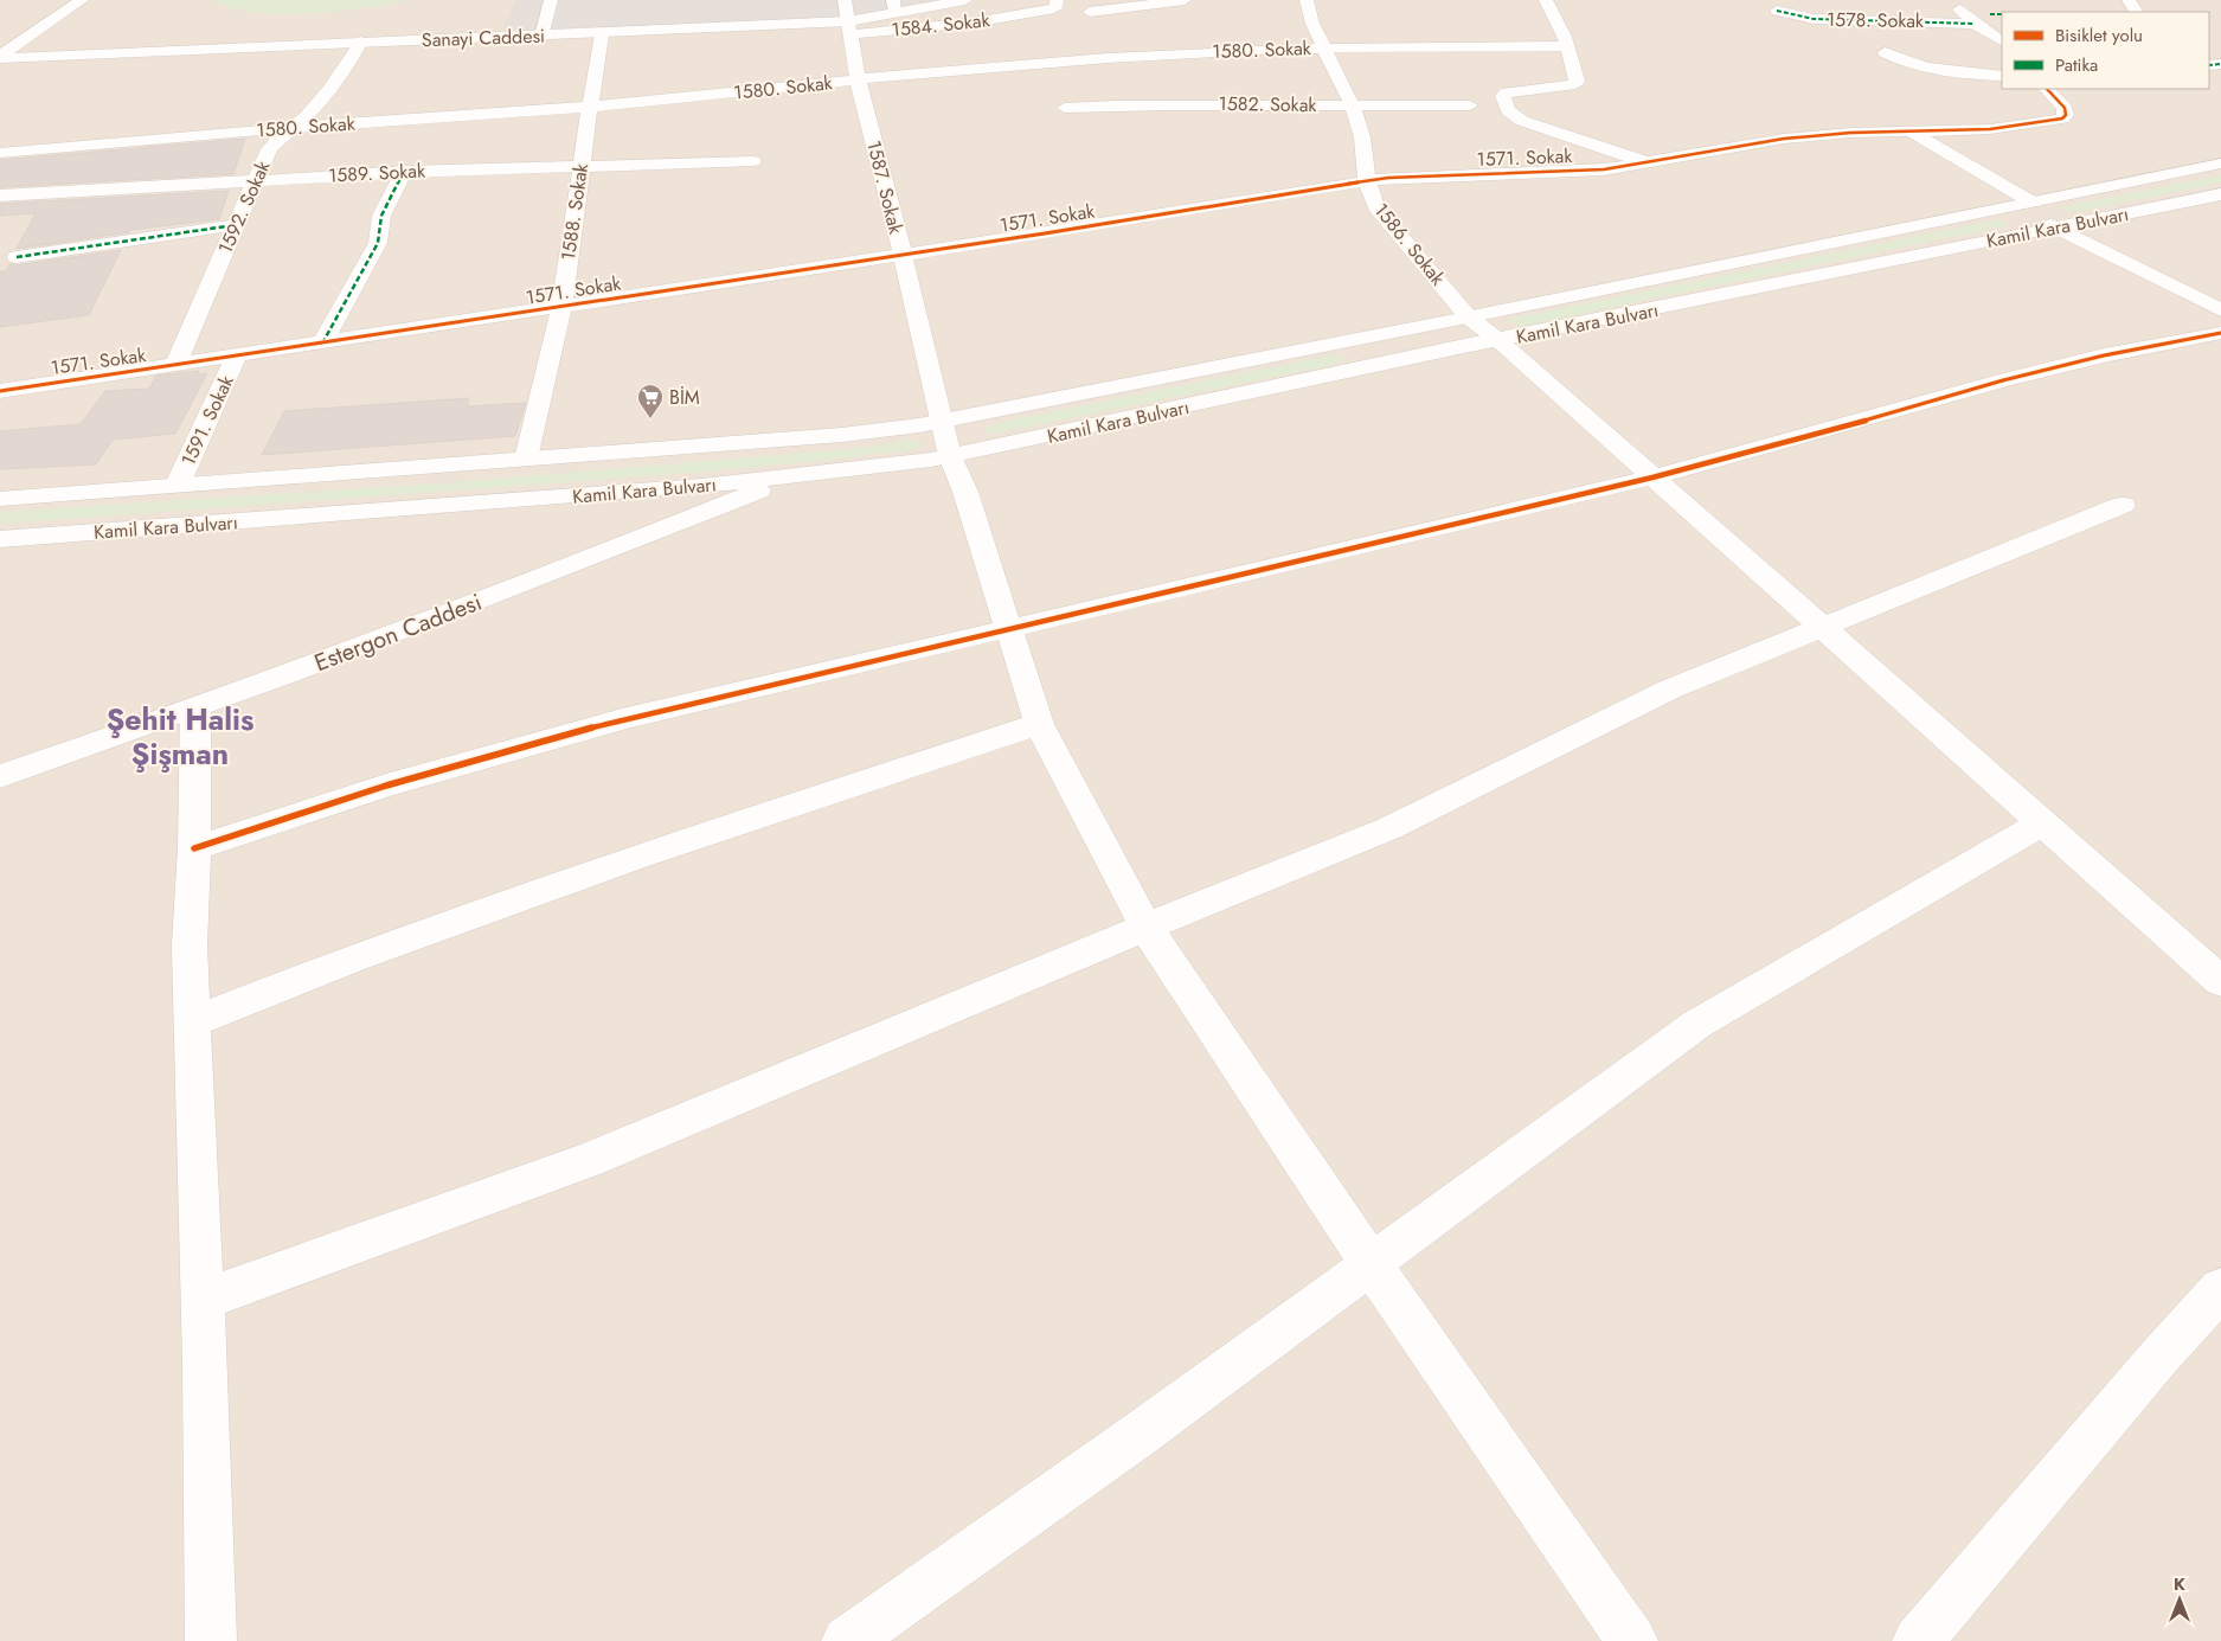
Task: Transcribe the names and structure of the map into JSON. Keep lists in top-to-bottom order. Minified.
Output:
{"streets":{"street":["1578. Sokak","1584. Sokak","Sanayi Caddesi","1580. Sokak","1582. Sokak","1571. Sokak","1589. Sokak","1587. Sokak","1592. Sokak","1588. Sokak","Kamil Kara Bulvarı","1586. Sokak","1591. Sokak","Estergon Caddesi"]},"crossings":[["1584. Sokak","Sanayi Caddesi"],["1584. Sokak","1587. Sokak"],["Sanayi Caddesi","1587. Sokak"],["Sanayi Caddesi","1592. Sokak"],["Sanayi Caddesi","1588. Sokak"],["1580. Sokak","1587. Sokak"],["1580. Sokak","1592. Sokak"],["1580. Sokak","1588. Sokak"],["1580. Sokak","1586. Sokak"],["1582. Sokak","1586. Sokak"],["1571. Sokak","1587. Sokak"],["1571. Sokak","1592. Sokak"],["1571. Sokak","1588. Sokak"],["1571. Sokak","1586. Sokak"],["1571. Sokak","1591. Sokak"],["1589. Sokak","1592. Sokak"],["1589. Sokak","1588. Sokak"],["1587. Sokak","Kamil Kara Bulvarı"],["1588. Sokak","Kamil Kara Bulvarı"],["Kamil Kara Bulvarı","1586. Sokak"],["Kamil Kara Bulvarı","1591. Sokak"],["Kamil Kara Bulvarı","Estergon Caddesi"]],"districts":["Şehit Halis Şişman"],"places":{"supermarket":["BİM"]},"legend":["Bisiklet yolu","Patika"],"north":"top"}
